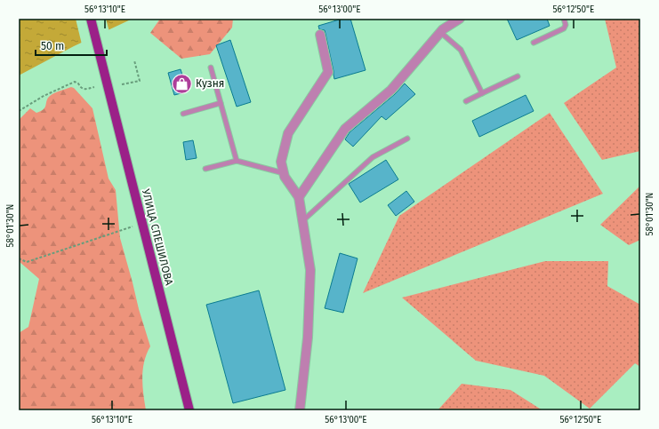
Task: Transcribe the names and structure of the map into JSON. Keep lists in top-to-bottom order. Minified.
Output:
{"streets":{"main road":["УЛИЦА СПЕШИЛОВА"]},"places":{"shop":["Кузня"]},"scale_bar":"50 m","coordinates":["56°13'10\"E","56°13'00\"E","56°12'50\"E","58°01'30\"N"]}
